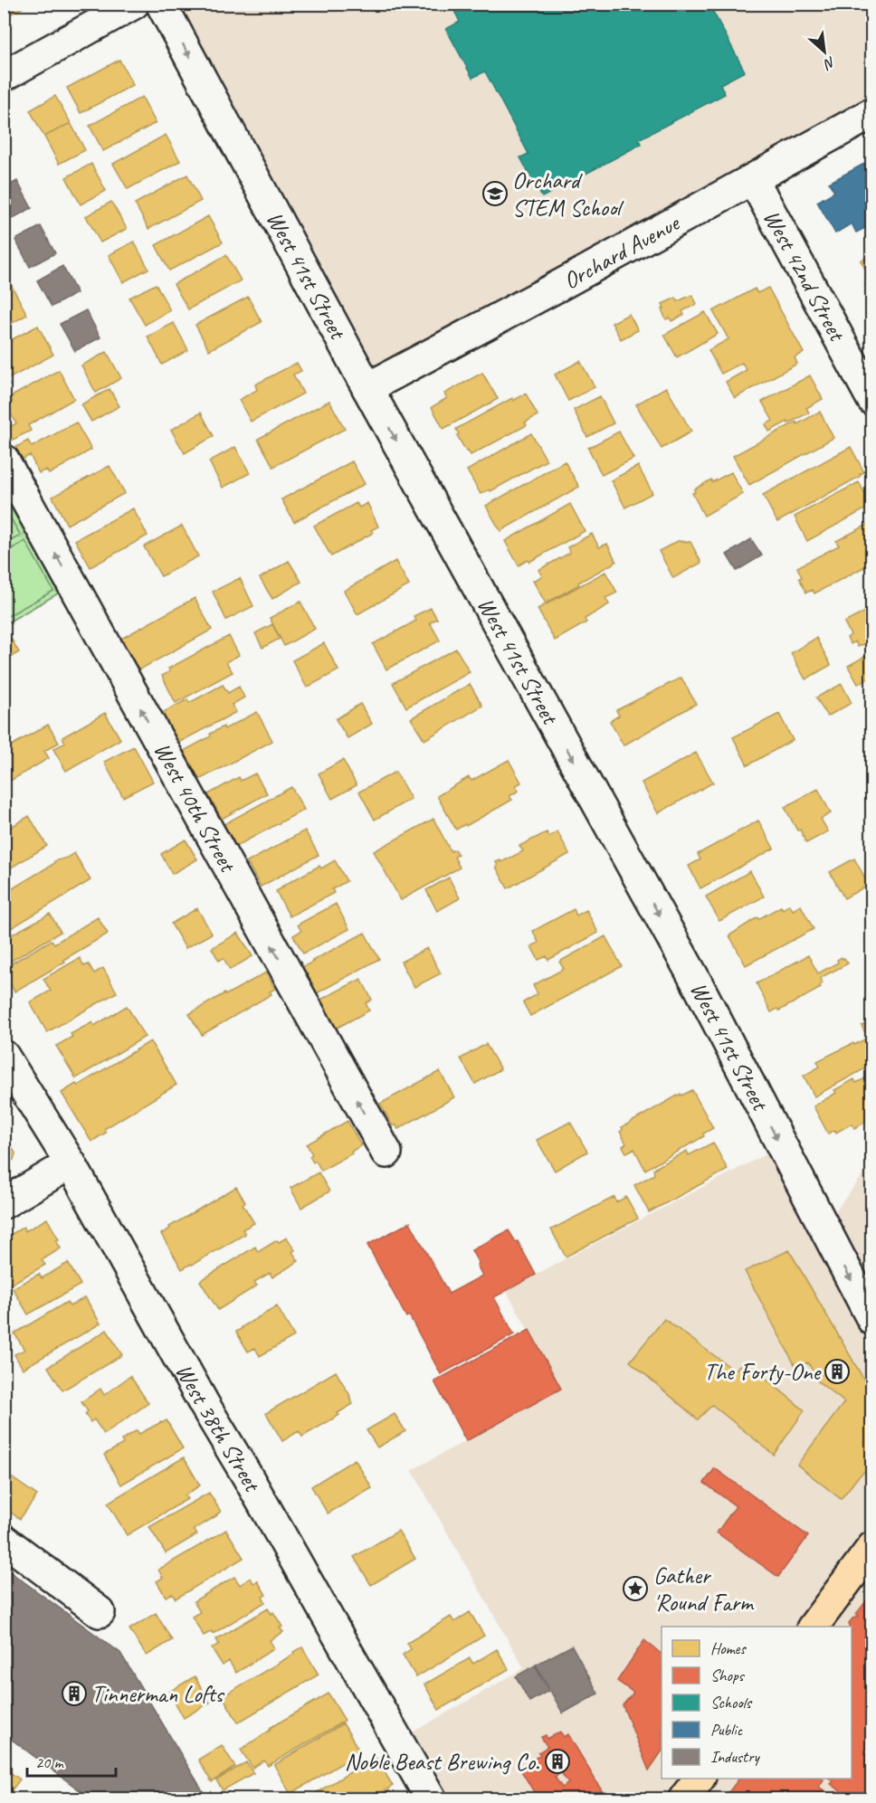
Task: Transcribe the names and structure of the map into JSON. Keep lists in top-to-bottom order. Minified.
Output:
{"streets":{"street":["Orchard Avenue","West 41st Street","West 42nd Street","West 40th Street","West 38th Street"]},"crossings":[["Orchard Avenue","West 41st Street"],["Orchard Avenue","West 42nd Street"]],"one_way":["West 41st Street","West 40th Street"],"places":{"school or university":["Orchard STEM School"],"building":["The Forty-One","Tinnerman Lofts","Noble Beast Brewing Co."],"place":["Gather 'Round Farm"]},"legend":["Homes","Shops","Schools","Public","Industry"],"scale_bar":"20 m","north":"bottom right"}
